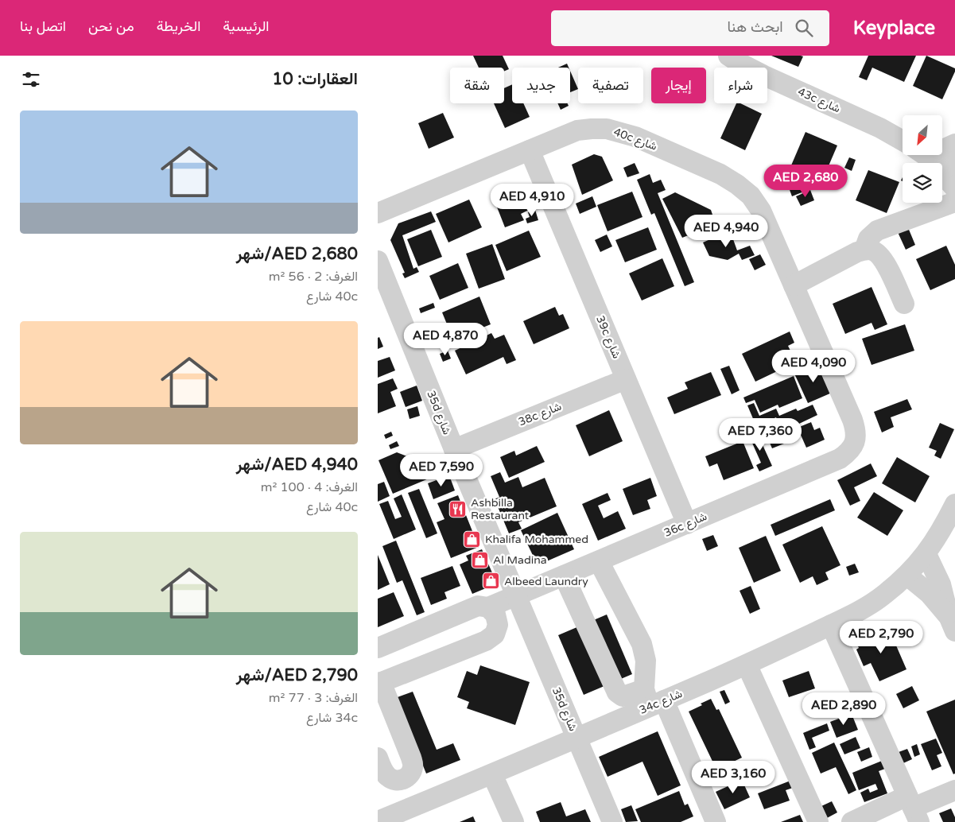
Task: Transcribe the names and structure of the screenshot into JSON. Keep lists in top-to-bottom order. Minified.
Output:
{"streets":{"street":["43c شارع","40c شارع","39c شارع","35d شارع","38c شارع","36c شارع","34c شارع"]},"crossings":[["40c شارع","39c شارع"],["40c شارع","36c شارع"],["39c شارع","38c شارع"],["39c شارع","36c شارع"],["35d شارع","38c شارع"],["35d شارع","36c شارع"],["35d شارع","34c شارع"]],"places":{"restaurant":["Ashbilla Restaurant"],"shop":["Khalifa Mohammed","Al Madina","Albeed Laundry"]},"north":"bottom left","page":{"header":"Keyplace","search":"ابحث هنا","nav":["الرئيسية","الخريطة","من نحن","اتصل بنا"],"heading":"العقارات: 10","chip":["شراء","إيجار","تصفية","جديد","شقة"],"list":[{"name":"AED 2,680/شهر","note":"الغرف: 2 · 56 m² · 40c شارع"},{"name":"AED 4,940/شهر","note":"الغرف: 4 · 100 m² · 40c شارع"},{"name":"AED 2,790/شهر","note":"الغرف: 3 · 77 m² · 34c شارع"}],"price":["AED 2,680","AED 4,910","AED 4,940","AED 4,870","AED 4,090","AED 7,360","AED 7,590","AED 2,790","AED 2,890","AED 3,160"]}}
